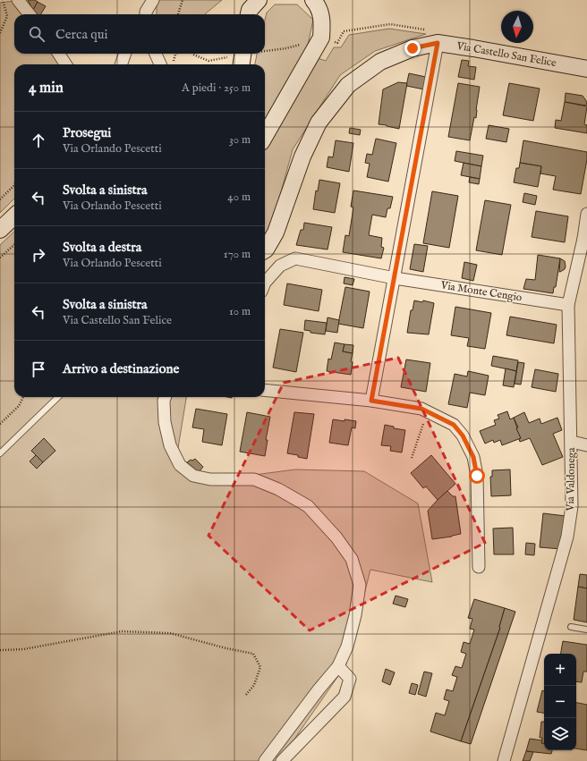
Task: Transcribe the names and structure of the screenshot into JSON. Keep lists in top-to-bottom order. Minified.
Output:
{"streets":{"street":["Via Castello San Felice","Via Monte Cengio","Via Valdonega"]},"crossings":[["Via Monte Cengio","Via Valdonega"]],"north":"bottom","page":{"search":"Cerca qui","heading":["4 min","A piedi · 250 m"],"list":[["Prosegui","Via Orlando Pescetti","30 m"],["Svolta a sinistra","Via Orlando Pescetti","40 m"],["Svolta a destra","Via Orlando Pescetti","170 m"],["Svolta a sinistra","Via Castello San Felice","10 m"],"Arrivo a destinazione"],"map_buttons":["+","−"]}}
